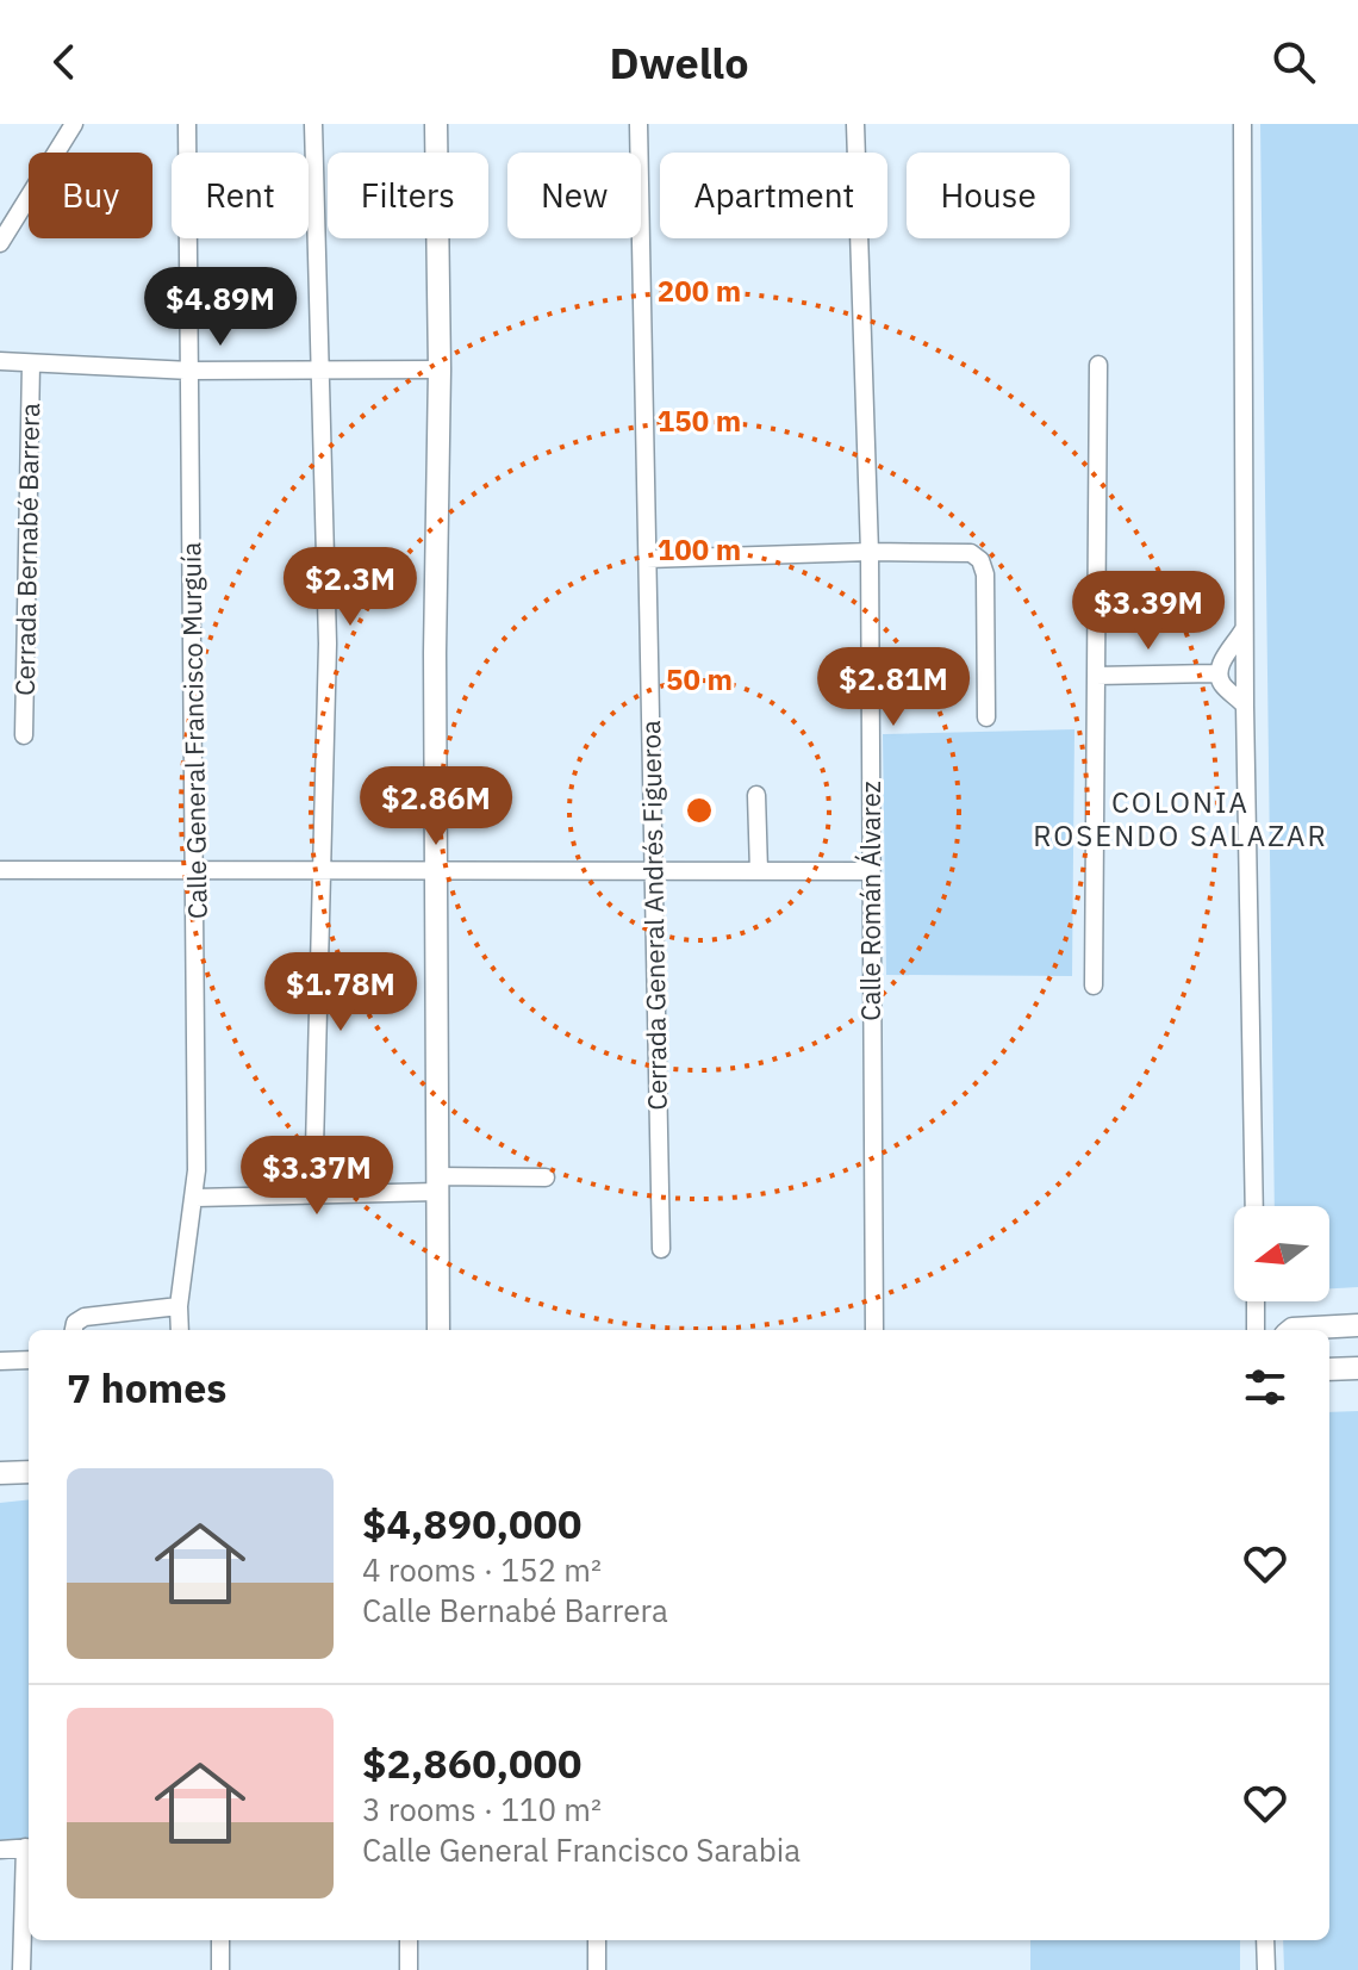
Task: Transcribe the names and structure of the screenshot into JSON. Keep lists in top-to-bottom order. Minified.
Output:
{"streets":{"street":["Cerrada Bernabé Barrera","Calle General Francisco Murguía","Calle Román Álvarez","Cerrada General Andrés Figueroa"]},"districts":["COLONIA ROSENDO SALAZAR"],"north":"left","page":{"header":"Dwello","chip":["Buy","Rent","Filters","New","Apartment","House"],"price":["$4.89M","$2.3M","$3.39M","$2.81M","$2.86M","$1.78M","$3.37M"],"heading":"7 homes","list":[{"name":"$4,890,000","note":"4 rooms · 152 m² · Calle Bernabé Barrera"},{"name":"$2,860,000","note":"3 rooms · 110 m² · Calle General Francisco Sarabia"}]},"rings":["200 m","150 m","100 m","50 m"]}
